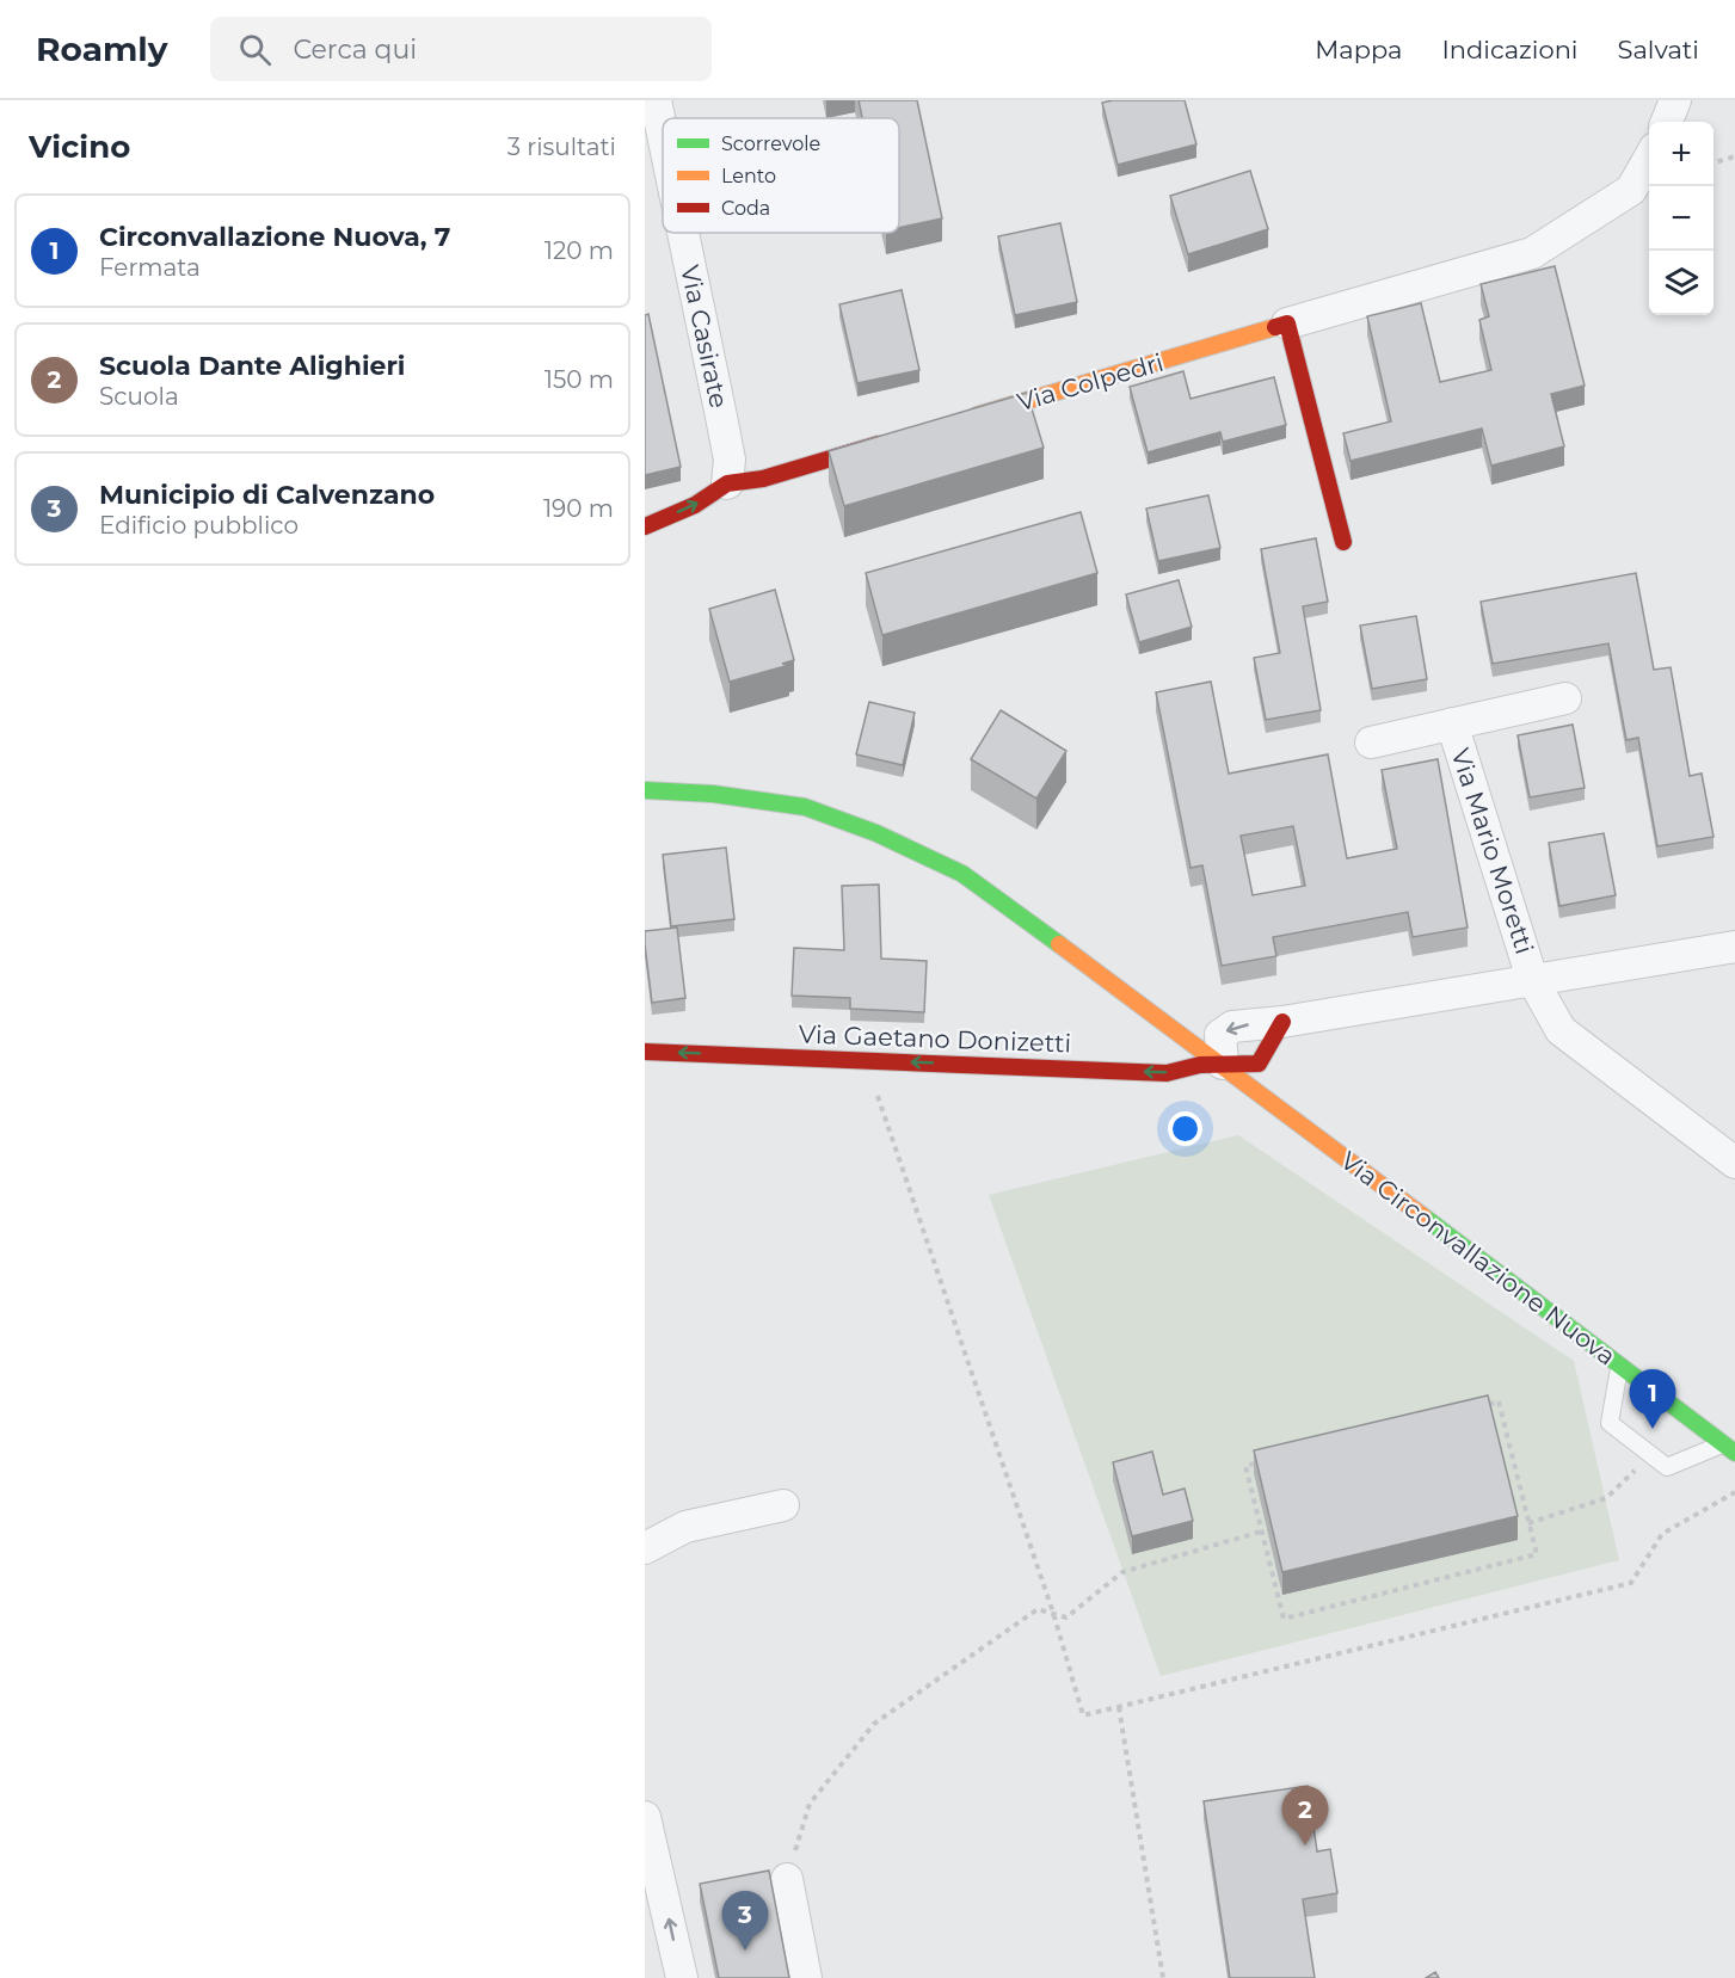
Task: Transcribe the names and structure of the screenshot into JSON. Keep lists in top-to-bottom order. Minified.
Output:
{"streets":{"street":["Via Casirate","Via Colpedri","Via Mario Moretti","Via Gaetano Donizetti","Via Circonvallazione Nuova"]},"crossings":[["Via Mario Moretti","Via Gaetano Donizetti"],["Via Mario Moretti","Via Circonvallazione Nuova"],["Via Gaetano Donizetti","Via Circonvallazione Nuova"]],"one_way":["Via Gaetano Donizetti"],"legend":["Scorrevole","Lento","Coda"],"page":{"header":"Roamly","search":"Cerca qui","nav":["Mappa","Indicazioni","Salvati"],"heading":["Vicino","3 risultati"],"map_buttons":["+","−"],"list":[{"mark":"1","name":"Circonvallazione Nuova, 7","note":"Fermata","value":"120 m"},{"mark":"2","name":"Scuola Dante Alighieri","note":"Scuola","value":"150 m"},{"mark":"3","name":"Municipio di Calvenzano","note":"Edificio pubblico","value":"190 m"}],"pins":["1","2","3"]}}
